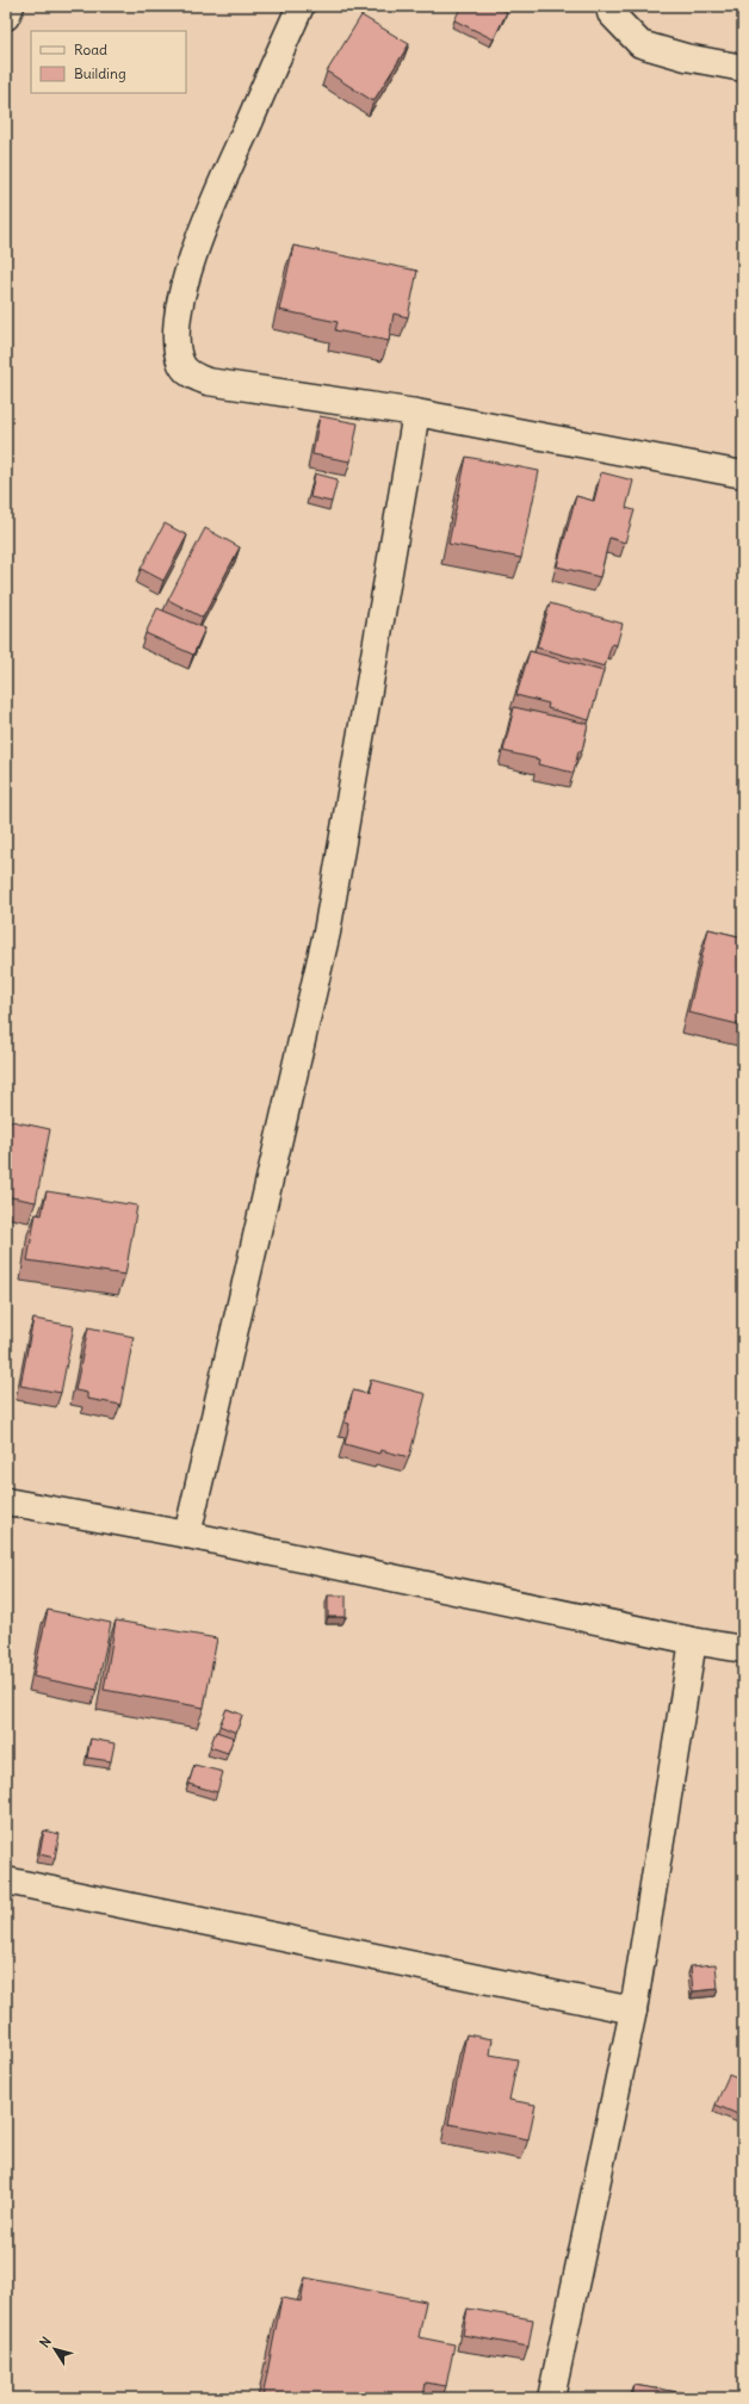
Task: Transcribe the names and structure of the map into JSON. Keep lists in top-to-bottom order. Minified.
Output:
{"legend":["Road","Building"],"north":"top left"}
